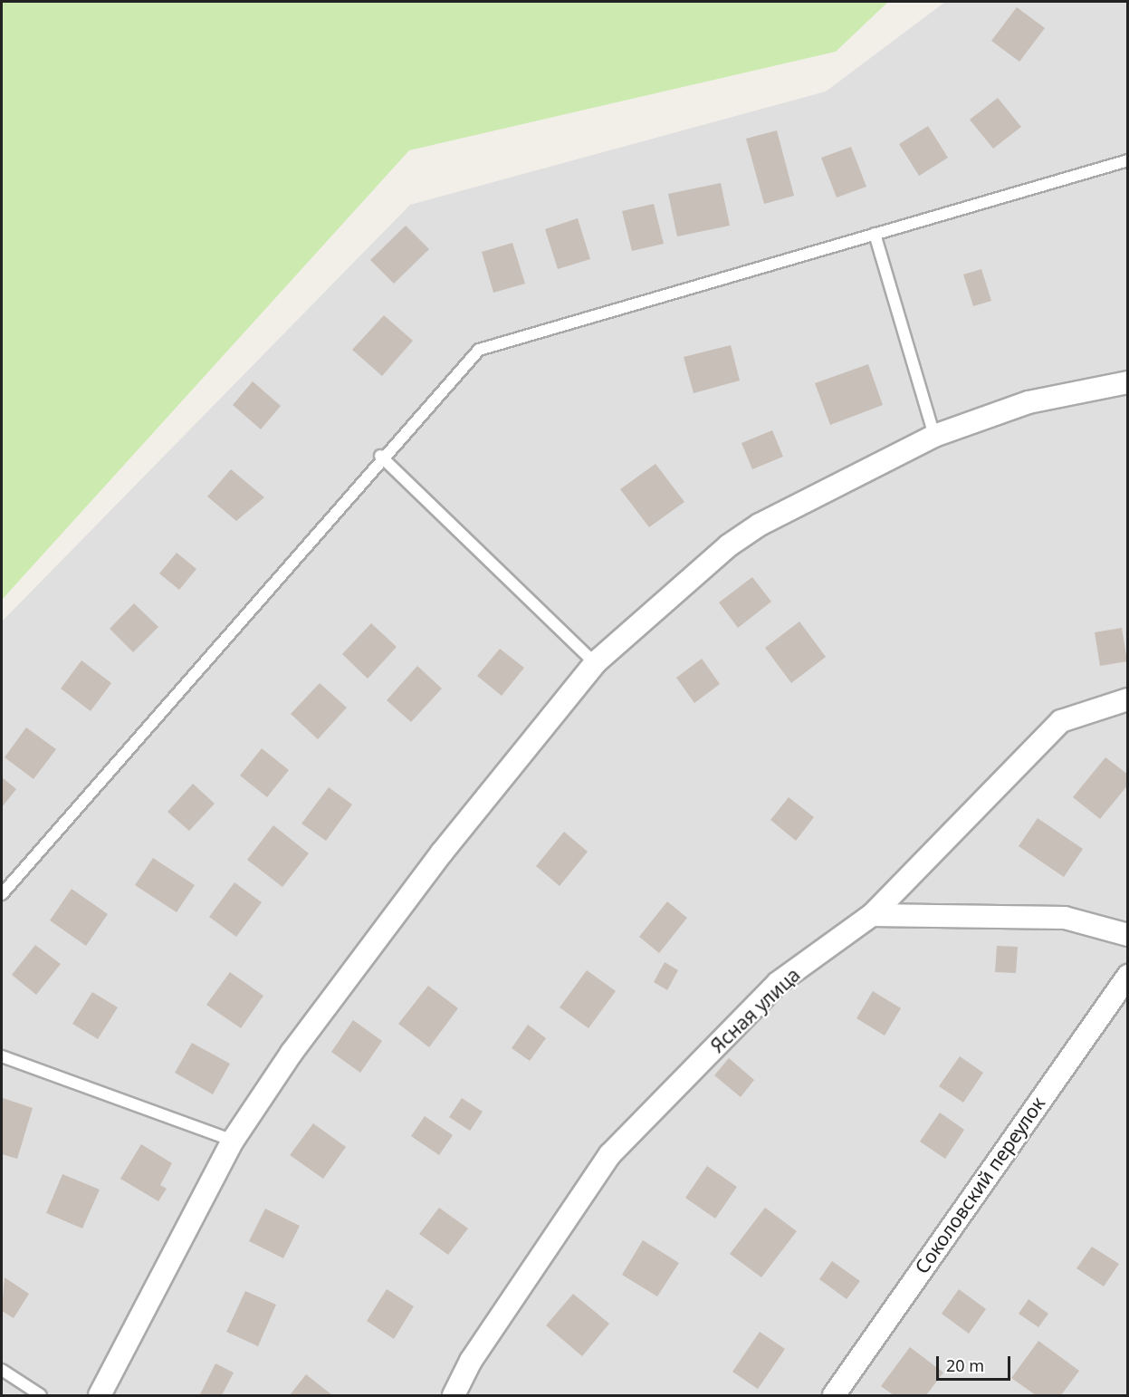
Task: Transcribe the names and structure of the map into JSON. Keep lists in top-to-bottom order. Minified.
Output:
{"streets":{"street":["Ясная улица","Соколовский переулок"]},"scale_bar":"20 m"}
